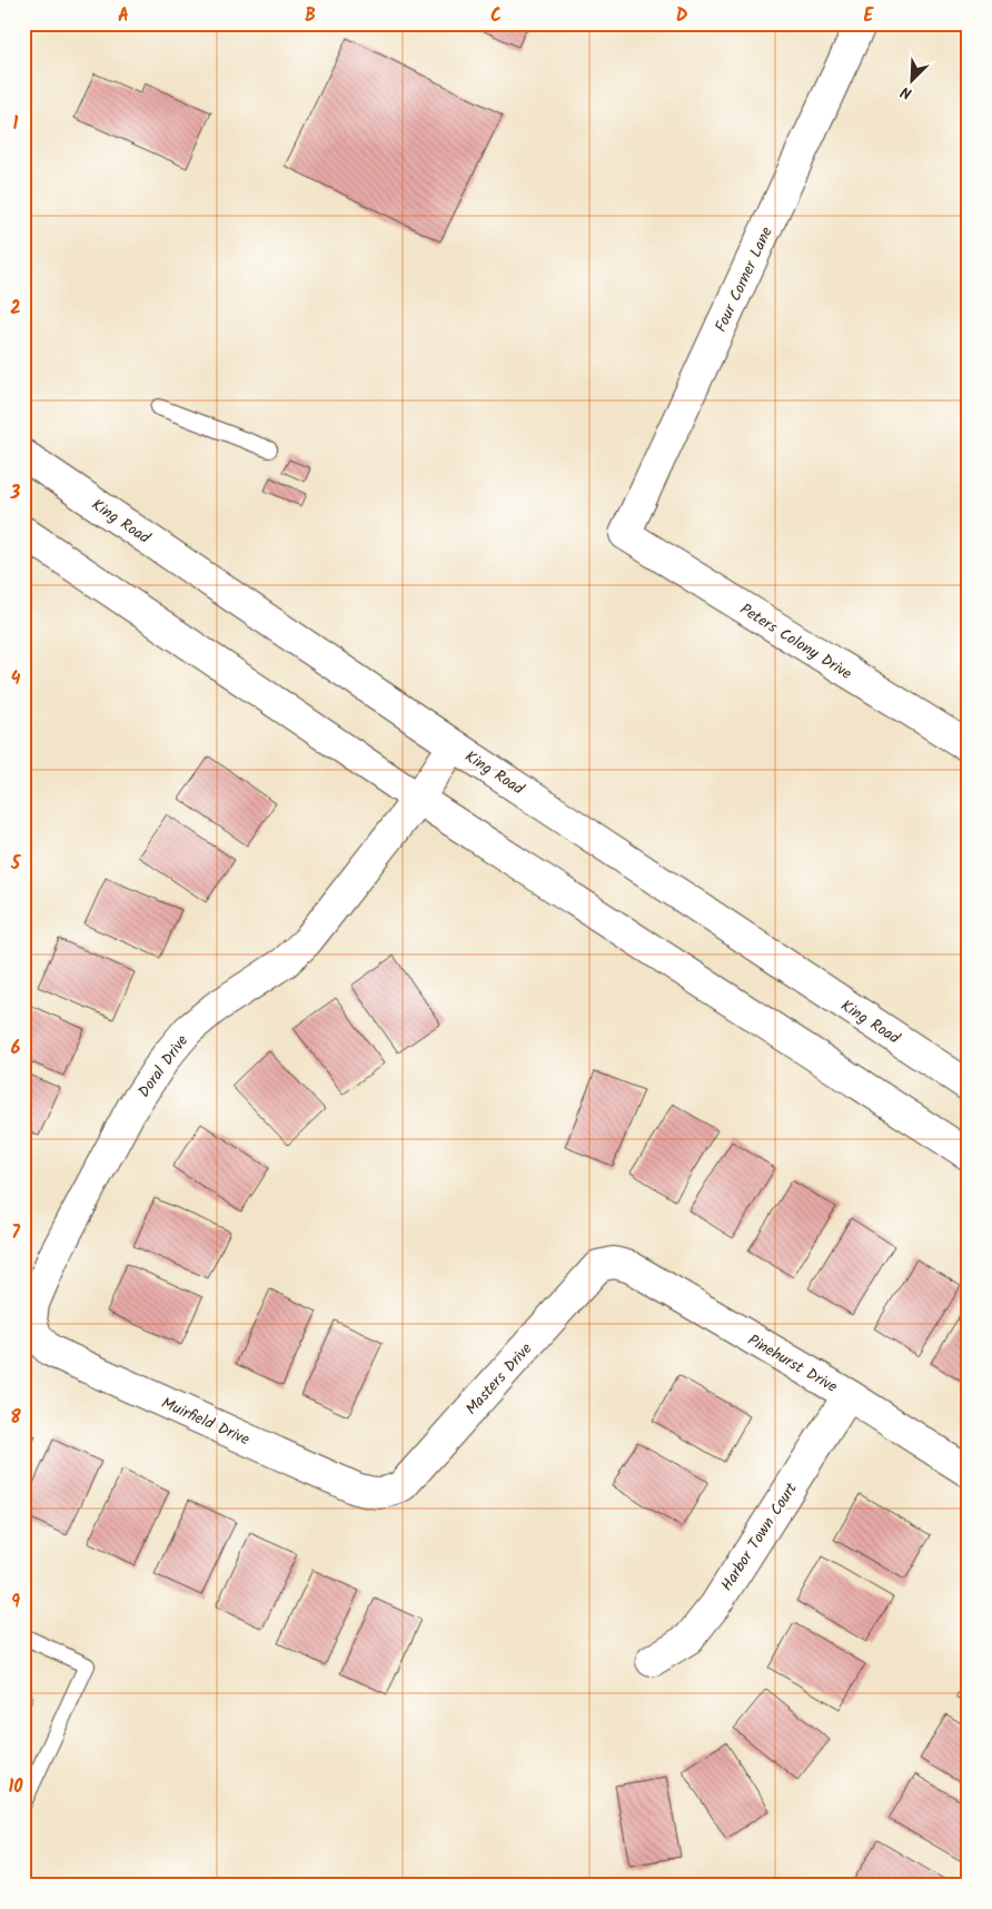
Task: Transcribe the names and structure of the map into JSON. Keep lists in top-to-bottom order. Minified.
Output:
{"streets":{"street":["Four Corner Lane","King Road","Peters Colony Drive","Doral Drive","Pinehurst Drive","Masters Drive","Muirfield Drive","Harbor Town Court"]},"crossings":[["Four Corner Lane","Peters Colony Drive"],["King Road","Doral Drive"],["Doral Drive","Muirfield Drive"],["Pinehurst Drive","Masters Drive"],["Pinehurst Drive","Harbor Town Court"],["Masters Drive","Muirfield Drive"]],"north":"bottom left","grid":{"columns":["A","B","C","D","E"],"rows":["1","2","3","4","5","6","7","8","9","10"]}}
